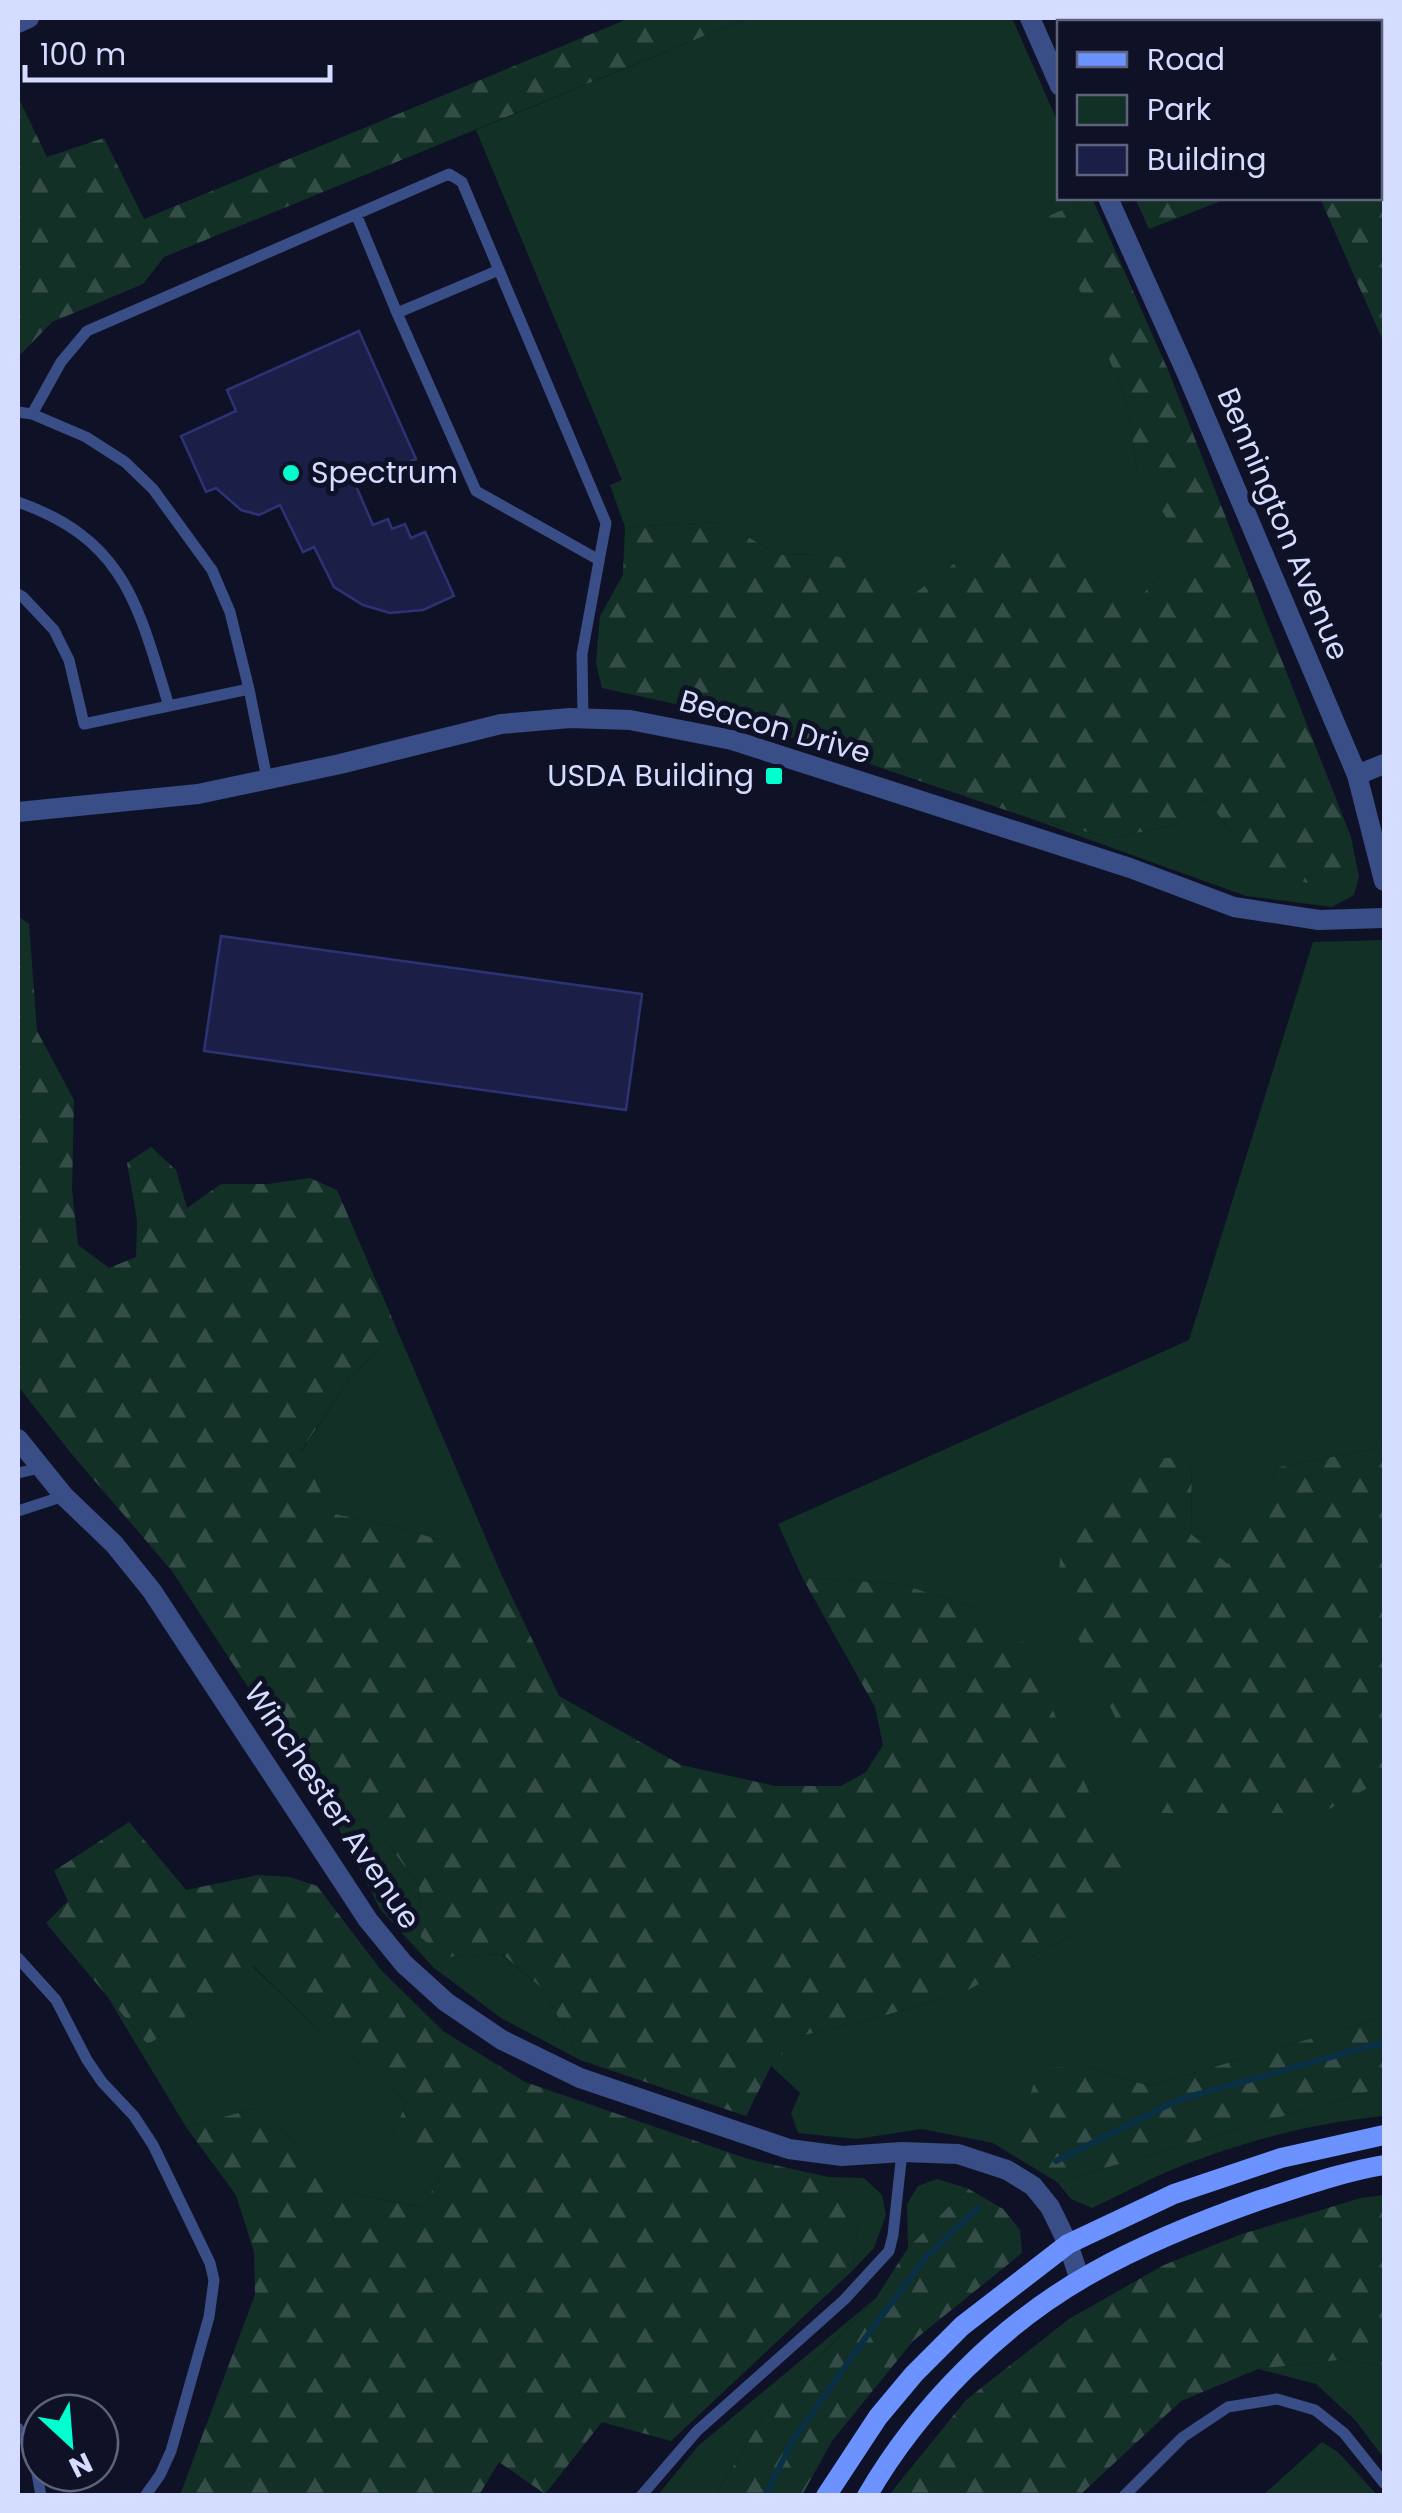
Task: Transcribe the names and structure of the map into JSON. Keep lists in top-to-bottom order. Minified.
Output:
{"streets":{"street":["Bennington Avenue","Beacon Drive","Winchester Avenue"]},"places":{"other":["Spectrum"],"transit":["USDA Building"]},"legend":["Road","Park","Building"],"scale_bar":"100 m","north":"bottom right"}
